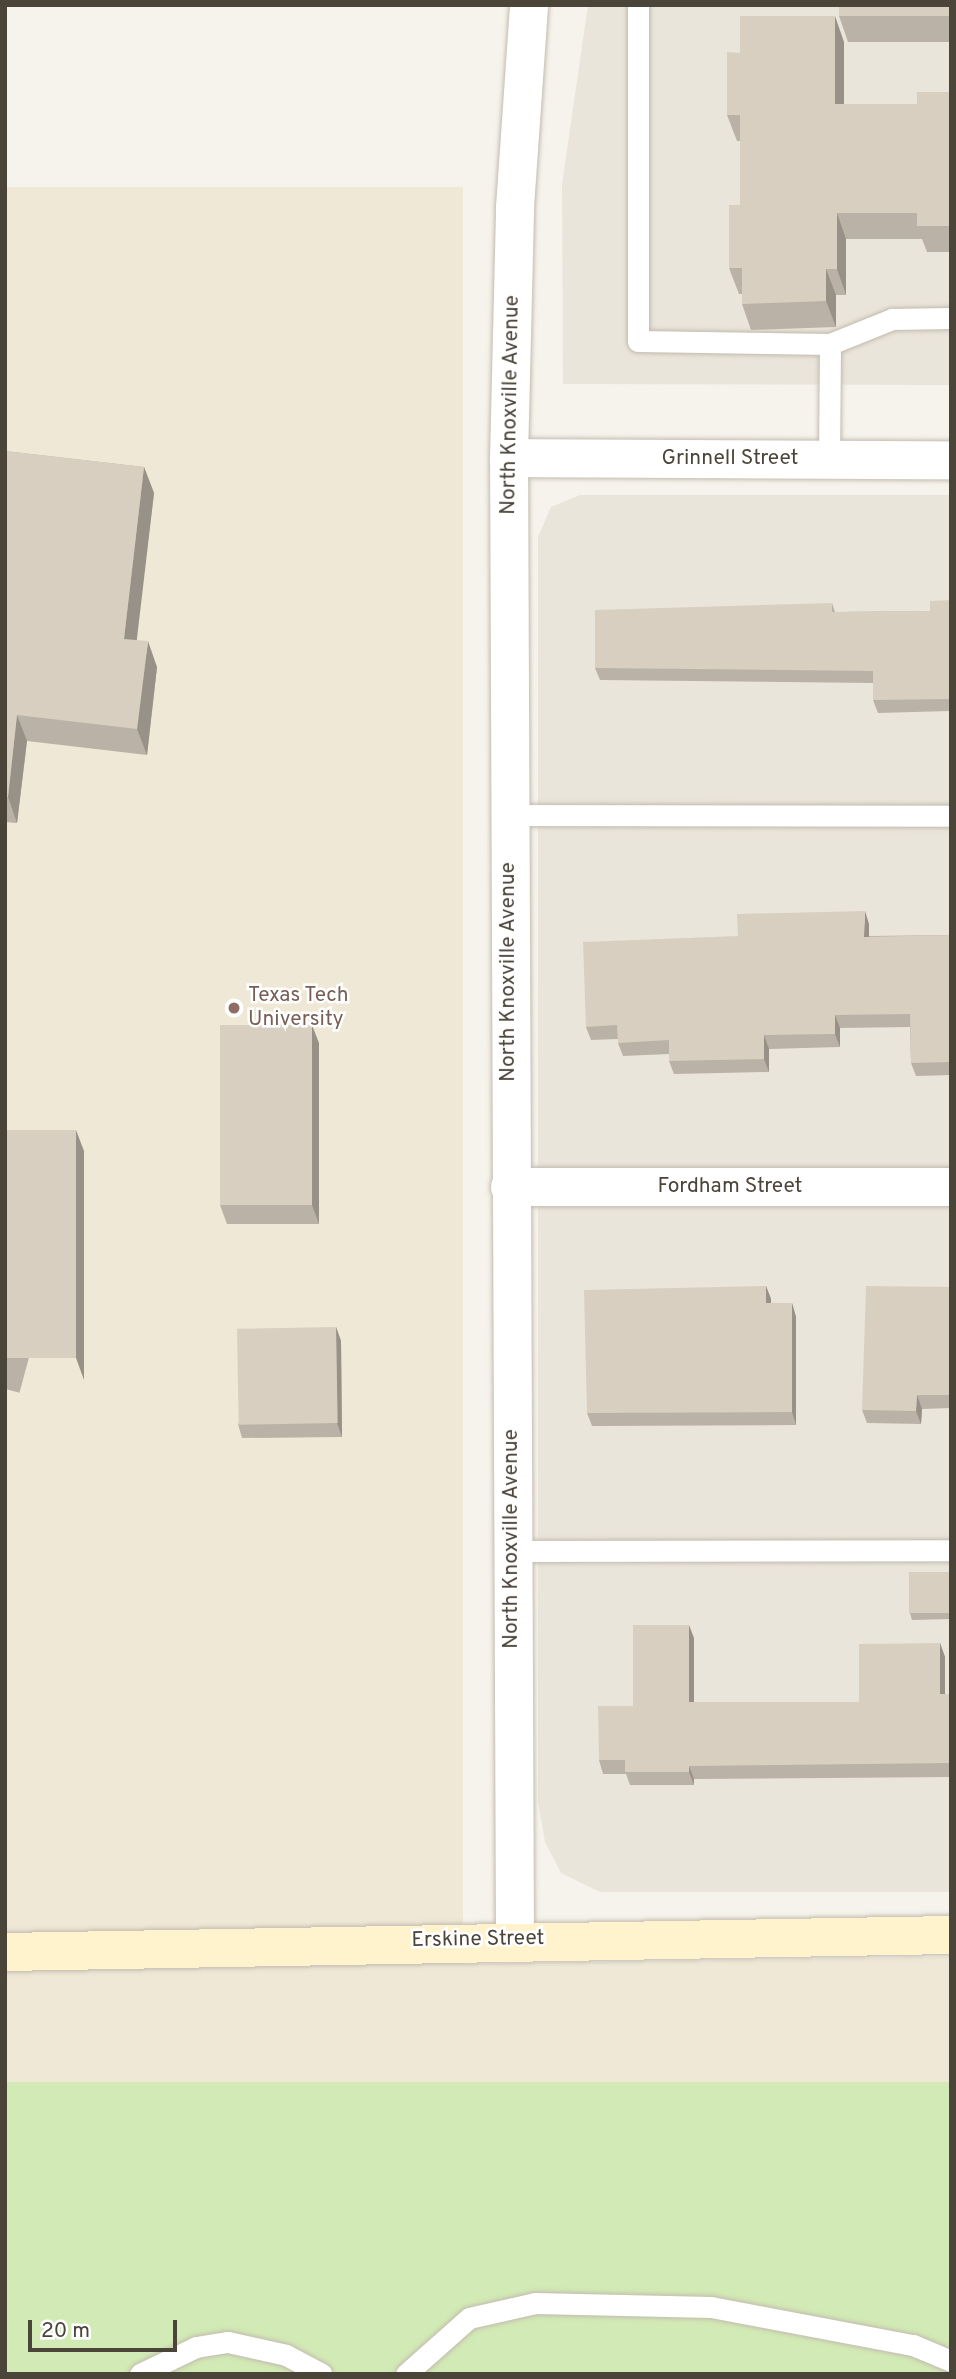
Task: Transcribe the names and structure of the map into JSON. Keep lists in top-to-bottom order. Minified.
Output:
{"streets":{"main road":["Erskine Street"],"street":["North Knoxville Avenue","Grinnell Street","Fordham Street"]},"crossings":[["North Knoxville Avenue","Grinnell Street"],["North Knoxville Avenue","Fordham Street"],["North Knoxville Avenue","Erskine Street"]],"places":["Texas Tech University"],"scale_bar":"20 m"}
